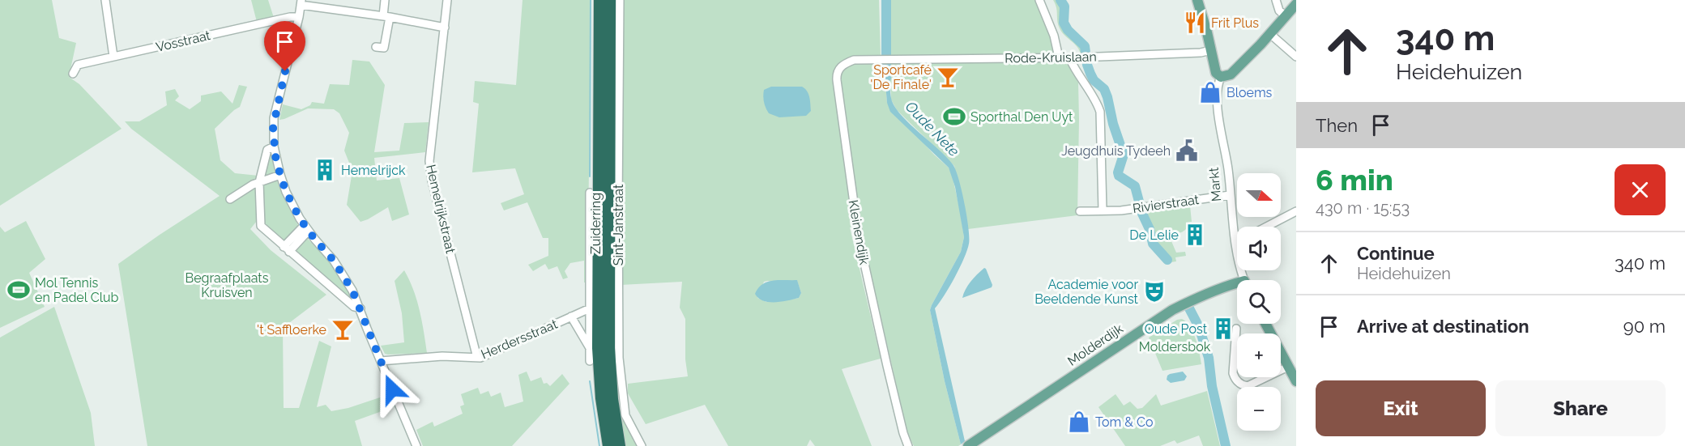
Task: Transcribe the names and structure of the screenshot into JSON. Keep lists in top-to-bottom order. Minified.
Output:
{"streets":{"highway":["Zuiderring"],"main road":["Molderdijk"],"street":["Vosstraat","Rode-Kruislaan","Markt","Rivierstraat","Hemelrijkstraat","Sint-Janstraat","Kleinendijk","Herdersstraat"]},"crossings":[["Rode-Kruislaan","Kleinendijk"],["Markt","Rivierstraat"],["Hemelrijkstraat","Herdersstraat"]],"water":["Oude Nete"],"parks":["Begraafplaats Kruisven","Moldersbok"],"places":{"restaurant":["Frit Plus"],"bar":["Sportcafé 'De Finale'","'t Saffloerke"],"shop":["Bloems","Tom & Co"],"sports":["Sporthal Den Uyt","Mol Tennis en Padel Club"],"public building":["Jeugdhuis Tydeeh"],"building":["Hemelrijck","De Lelie","Oude Post"],"theatre":["Academie voor Beeldende Kunst"]},"north":"right","page":{"turn":["340 m","Heidehuizen"],"then":"Then","heading":["6 min","430 m · 15:53"],"map_buttons":["+","−"],"list":[{"name":"Continue","note":"Heidehuizen","value":"340 m"},{"name":"Arrive at destination","value":"90 m"}],"buttons":["Exit","Share"]}}
